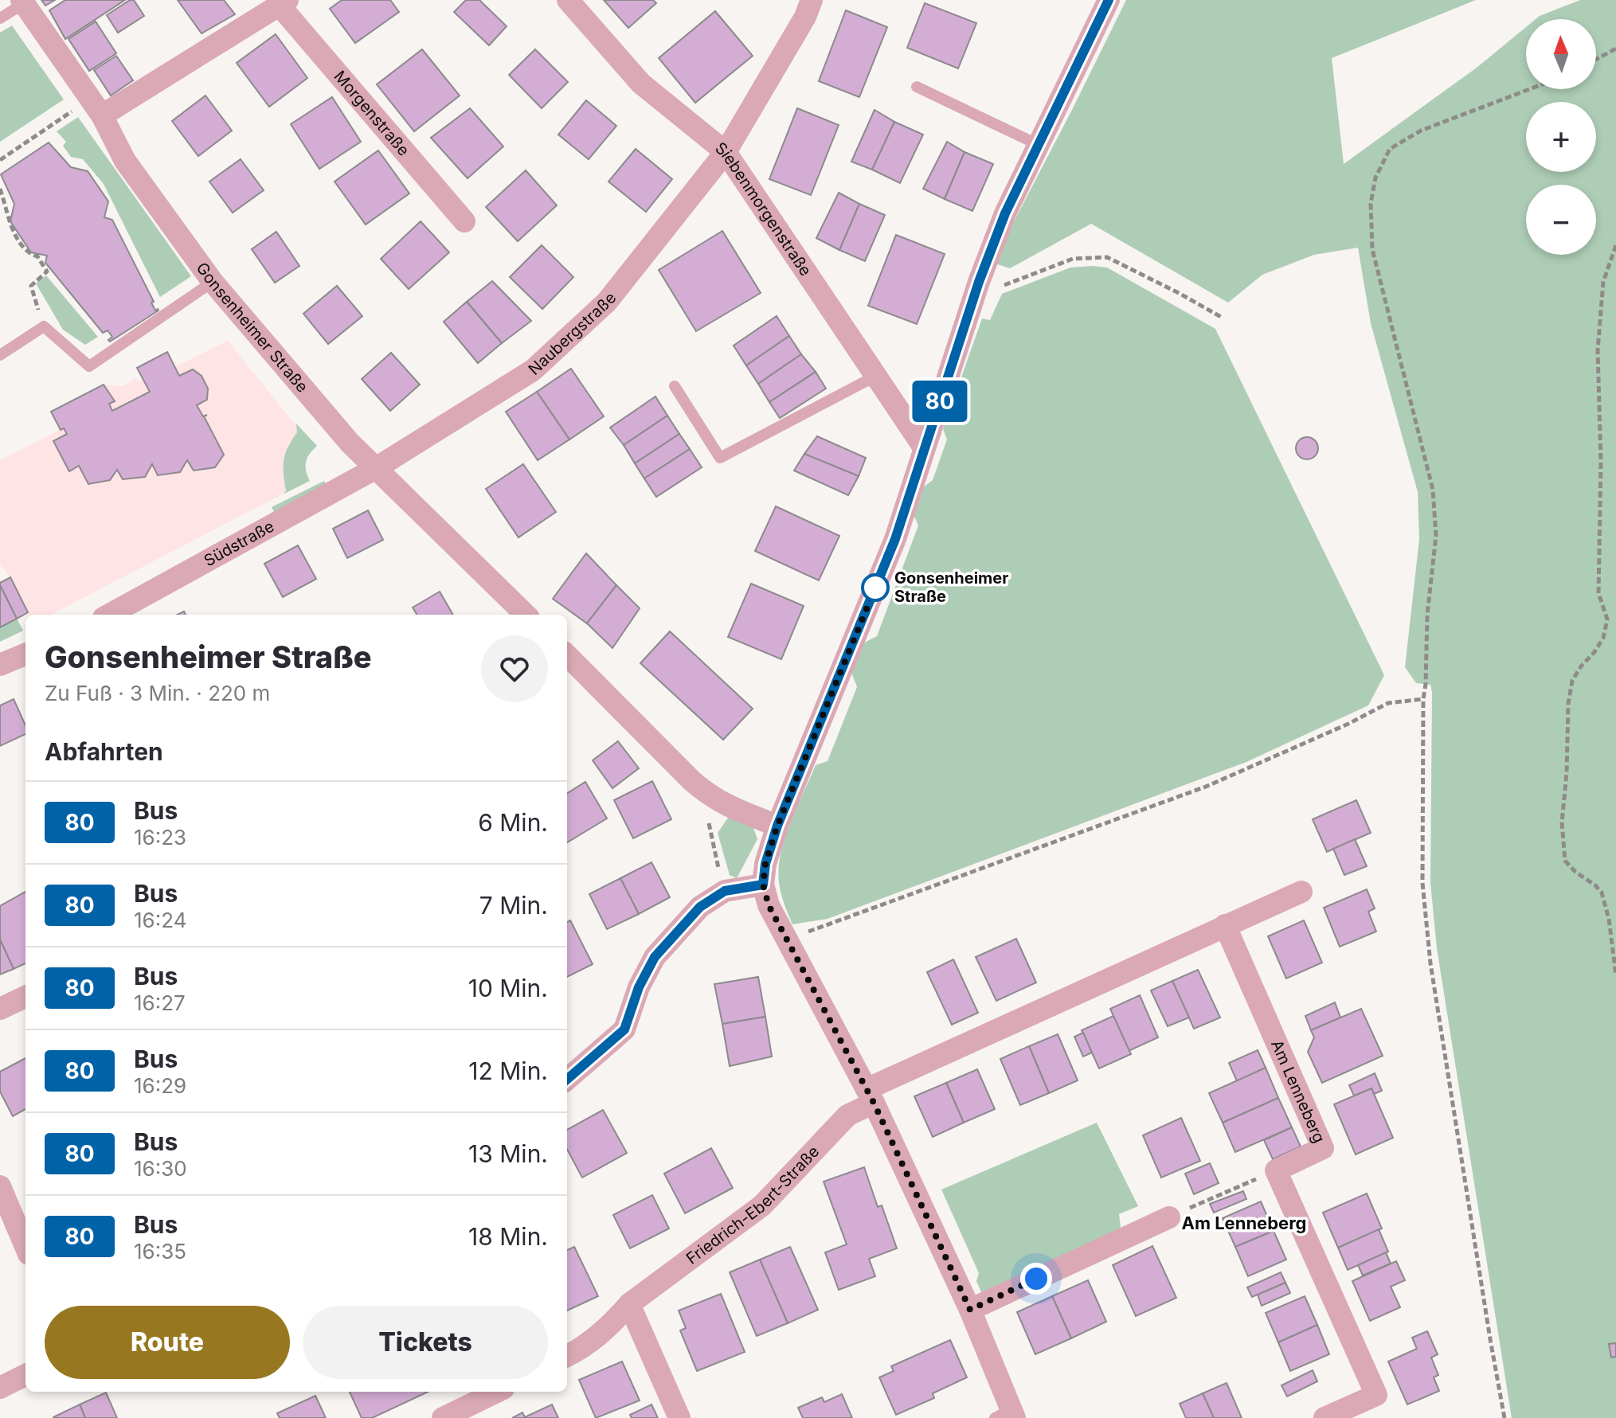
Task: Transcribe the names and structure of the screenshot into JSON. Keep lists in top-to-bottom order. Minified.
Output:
{"streets":{"street":["Morgenstraße","Siebenmorgenstraße","Gonsenheimer Straße","Naubergstraße","Südstraße","Am Lenneberg","Friedrich-Ebert-Straße"]},"crossings":[["Morgenstraße","Gonsenheimer Straße"],["Siebenmorgenstraße","Naubergstraße"],["Gonsenheimer Straße","Naubergstraße"],["Gonsenheimer Straße","Südstraße"],["Naubergstraße","Südstraße"]],"districts":["Am Lenneberg"],"places":["Gonsenheimer Straße"],"lines":["bus line 80"],"north":"top","page":{"on_map":"80","map_buttons":["+","−"],"heading":[["Gonsenheimer Straße","Zu Fuß · 3 Min. · 220 m"],"Abfahrten"],"list":[{"mark":"80","name":"Bus","note":"16:23","value":"6 Min."},{"mark":"80","name":"Bus","note":"16:24","value":"7 Min."},{"mark":"80","name":"Bus","note":"16:27","value":"10 Min."},{"mark":"80","name":"Bus","note":"16:29","value":"12 Min."},{"mark":"80","name":"Bus","note":"16:30","value":"13 Min."},{"mark":"80","name":"Bus","note":"16:35","value":"18 Min."}],"buttons":["Route","Tickets"]}}
